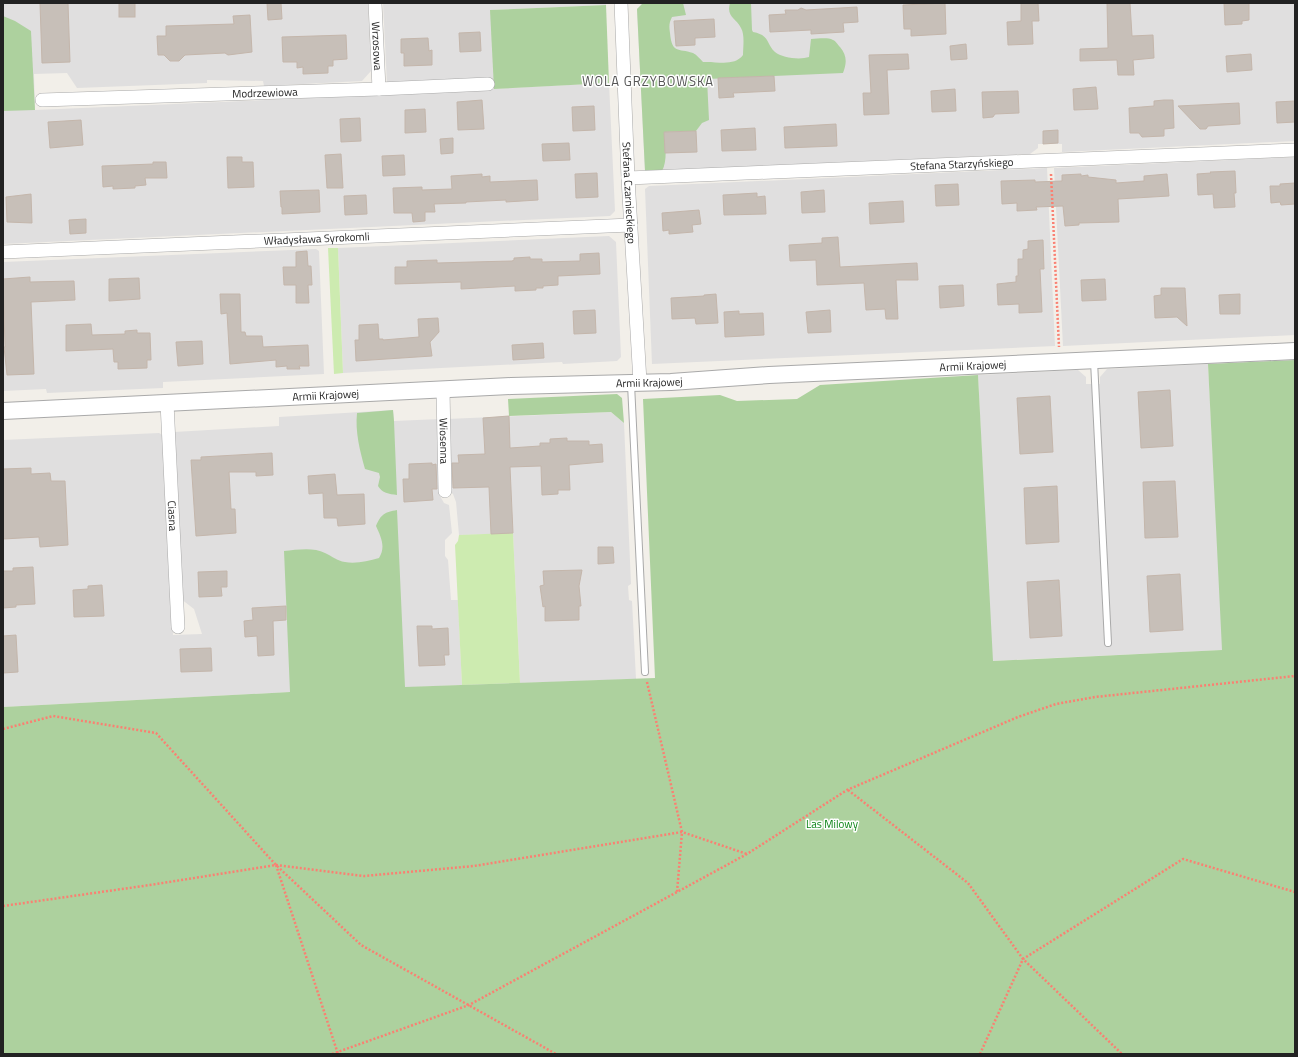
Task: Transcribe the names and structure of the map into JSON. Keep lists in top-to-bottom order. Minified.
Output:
{"streets":{"street":["Wrzosowa","Modrzewiowa","Stefana Starzyńskiego","Stefana Czarnieckiego","Władysława Syrokomli","Armii Krajowej","Wiosenna","Ciasna"]},"crossings":[["Wrzosowa","Modrzewiowa"],["Stefana Starzyńskiego","Stefana Czarnieckiego"],["Stefana Czarnieckiego","Władysława Syrokomli"],["Stefana Czarnieckiego","Armii Krajowej"],["Armii Krajowej","Wiosenna"],["Armii Krajowej","Ciasna"]],"districts":["WOLA GRZYBOWSKA"],"parks":["Las Milowy"]}
